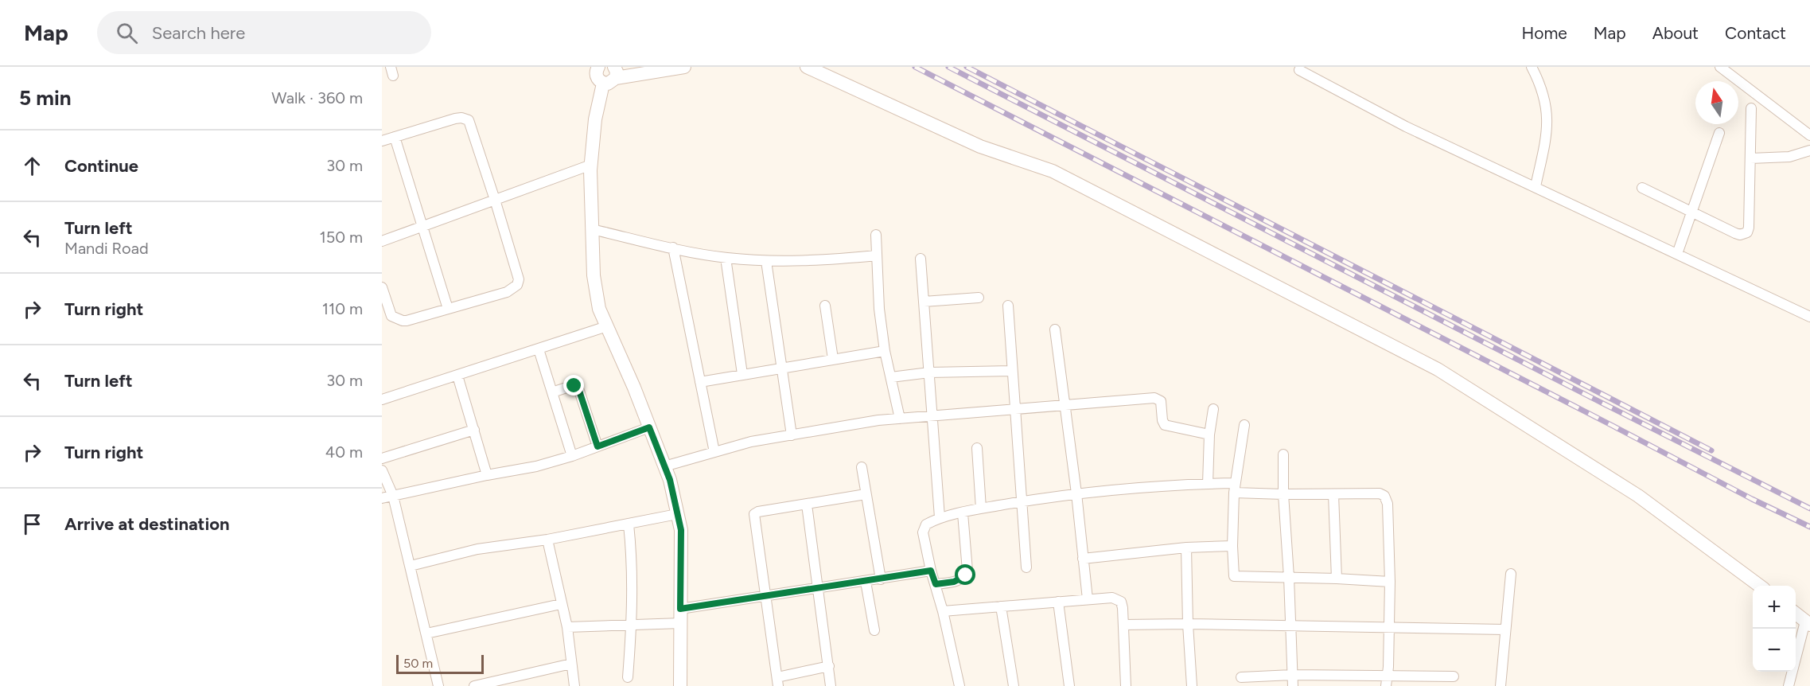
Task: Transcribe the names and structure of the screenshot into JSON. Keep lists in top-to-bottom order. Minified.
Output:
{"scale_bar":"50 m","north":"top","page":{"header":"Map","search":"Search here","nav":["Home","Map","About","Contact"],"heading":["5 min","Walk · 360 m"],"list":[["Continue","30 m"],["Turn left","Mandi Road","150 m"],["Turn right","110 m"],["Turn left","30 m"],["Turn right","40 m"],"Arrive at destination"],"map_buttons":["+","−"],"scale":"50 m"}}
